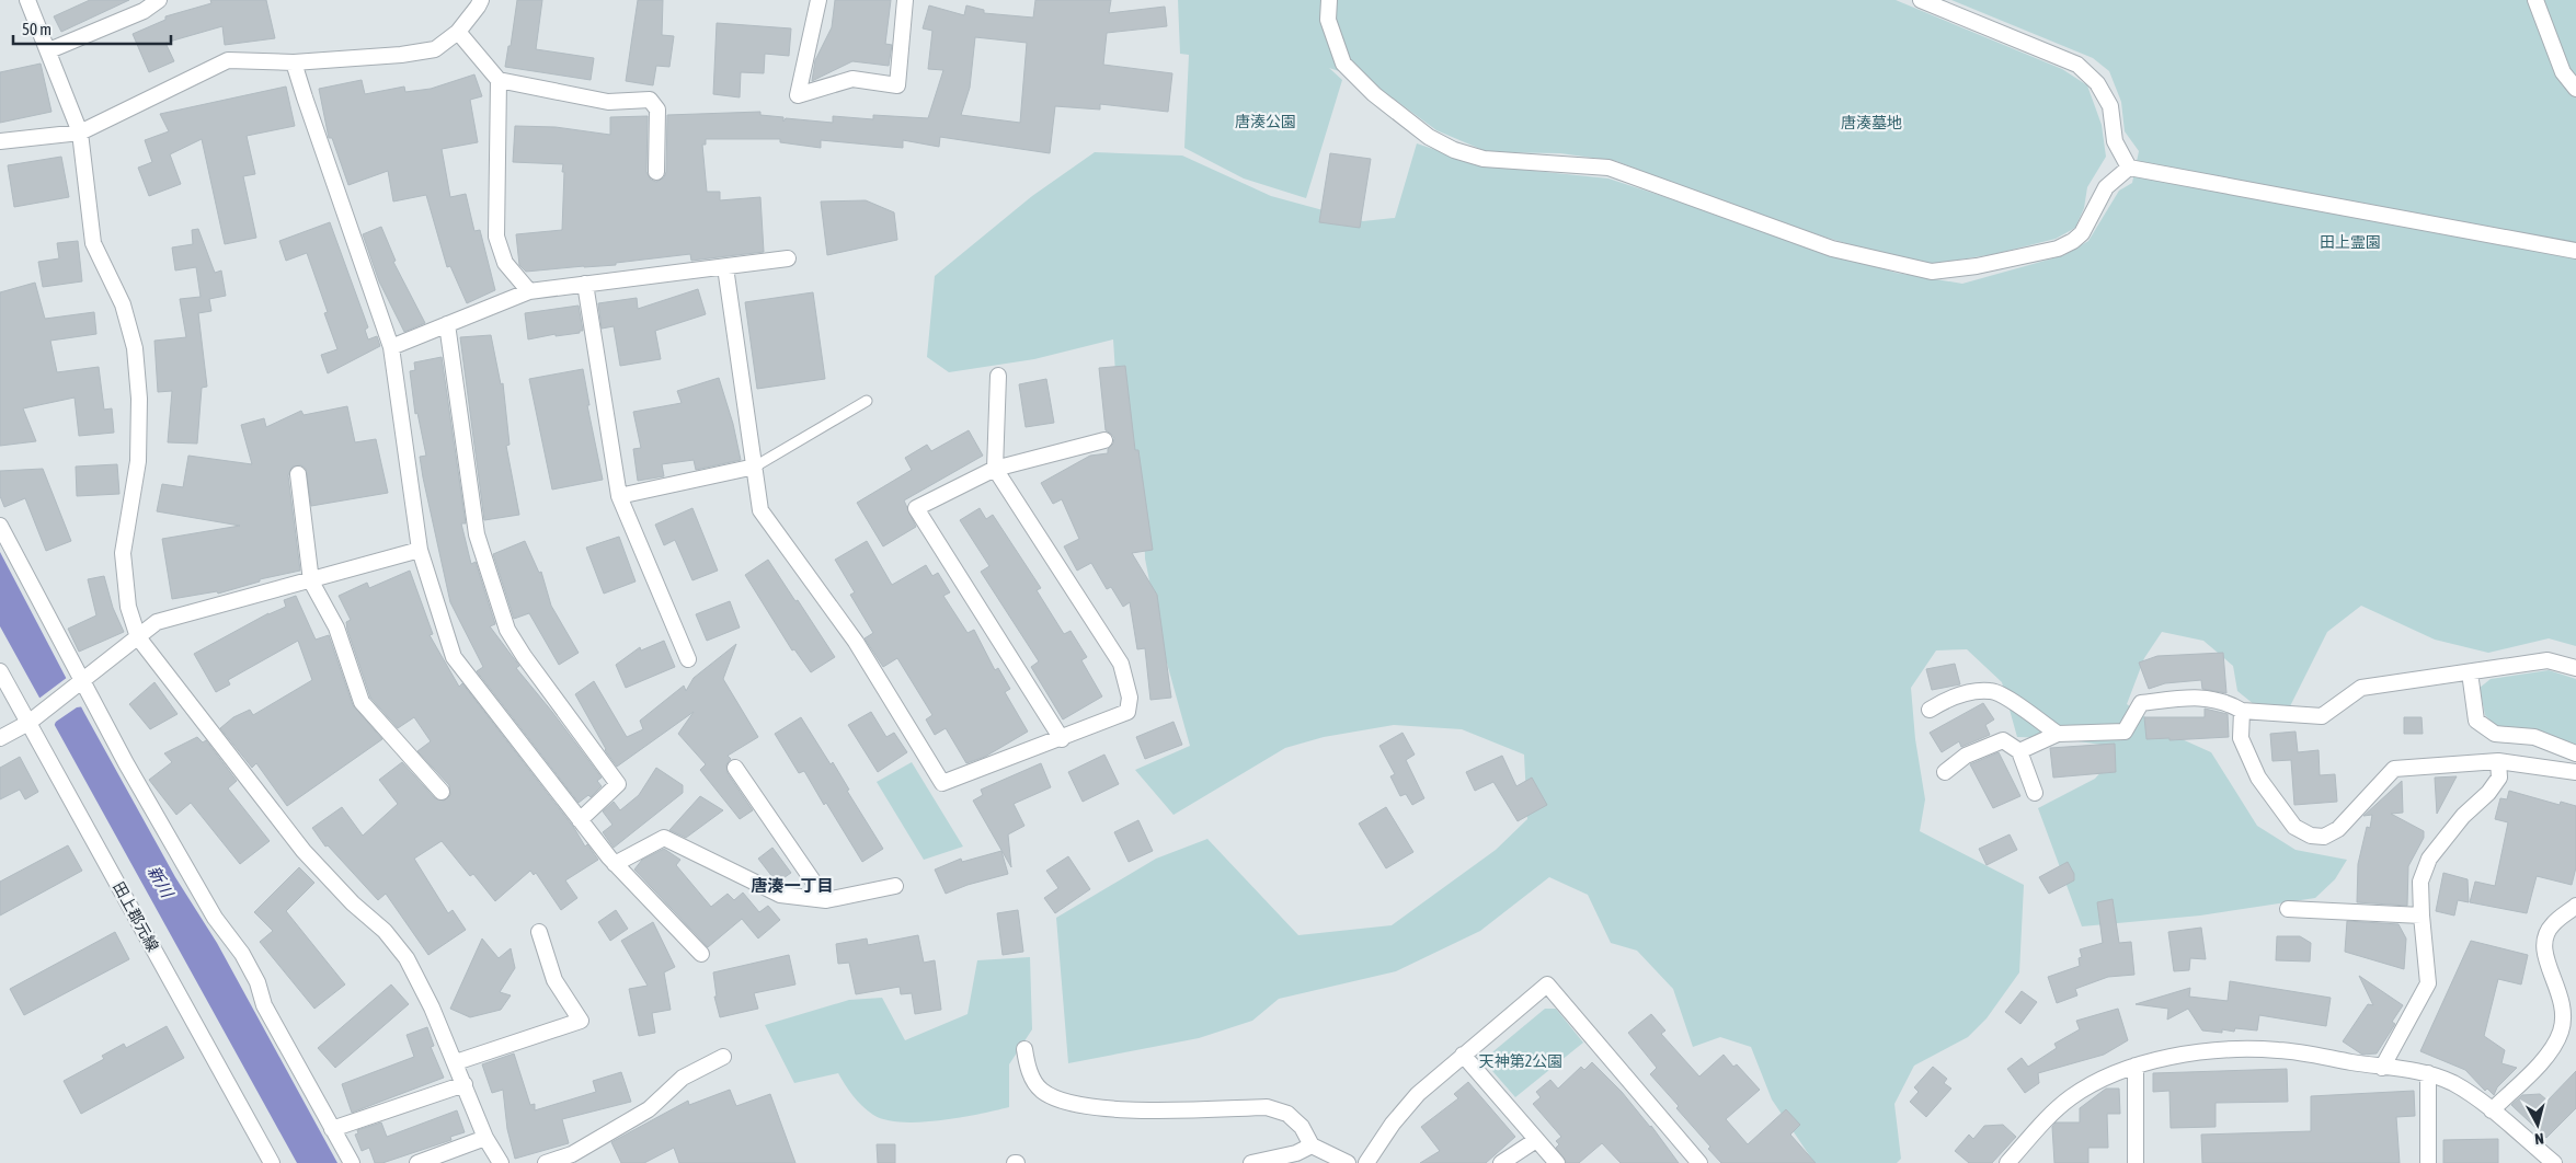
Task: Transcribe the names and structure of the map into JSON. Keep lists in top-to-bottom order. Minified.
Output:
{"streets":{"street":["田上郡元線"]},"districts":["唐湊一丁目"],"water":["新川"],"parks":["唐湊公園","唐湊墓地","田上霊園","天神第2公園"],"scale_bar":"50 m","north":"bottom"}
